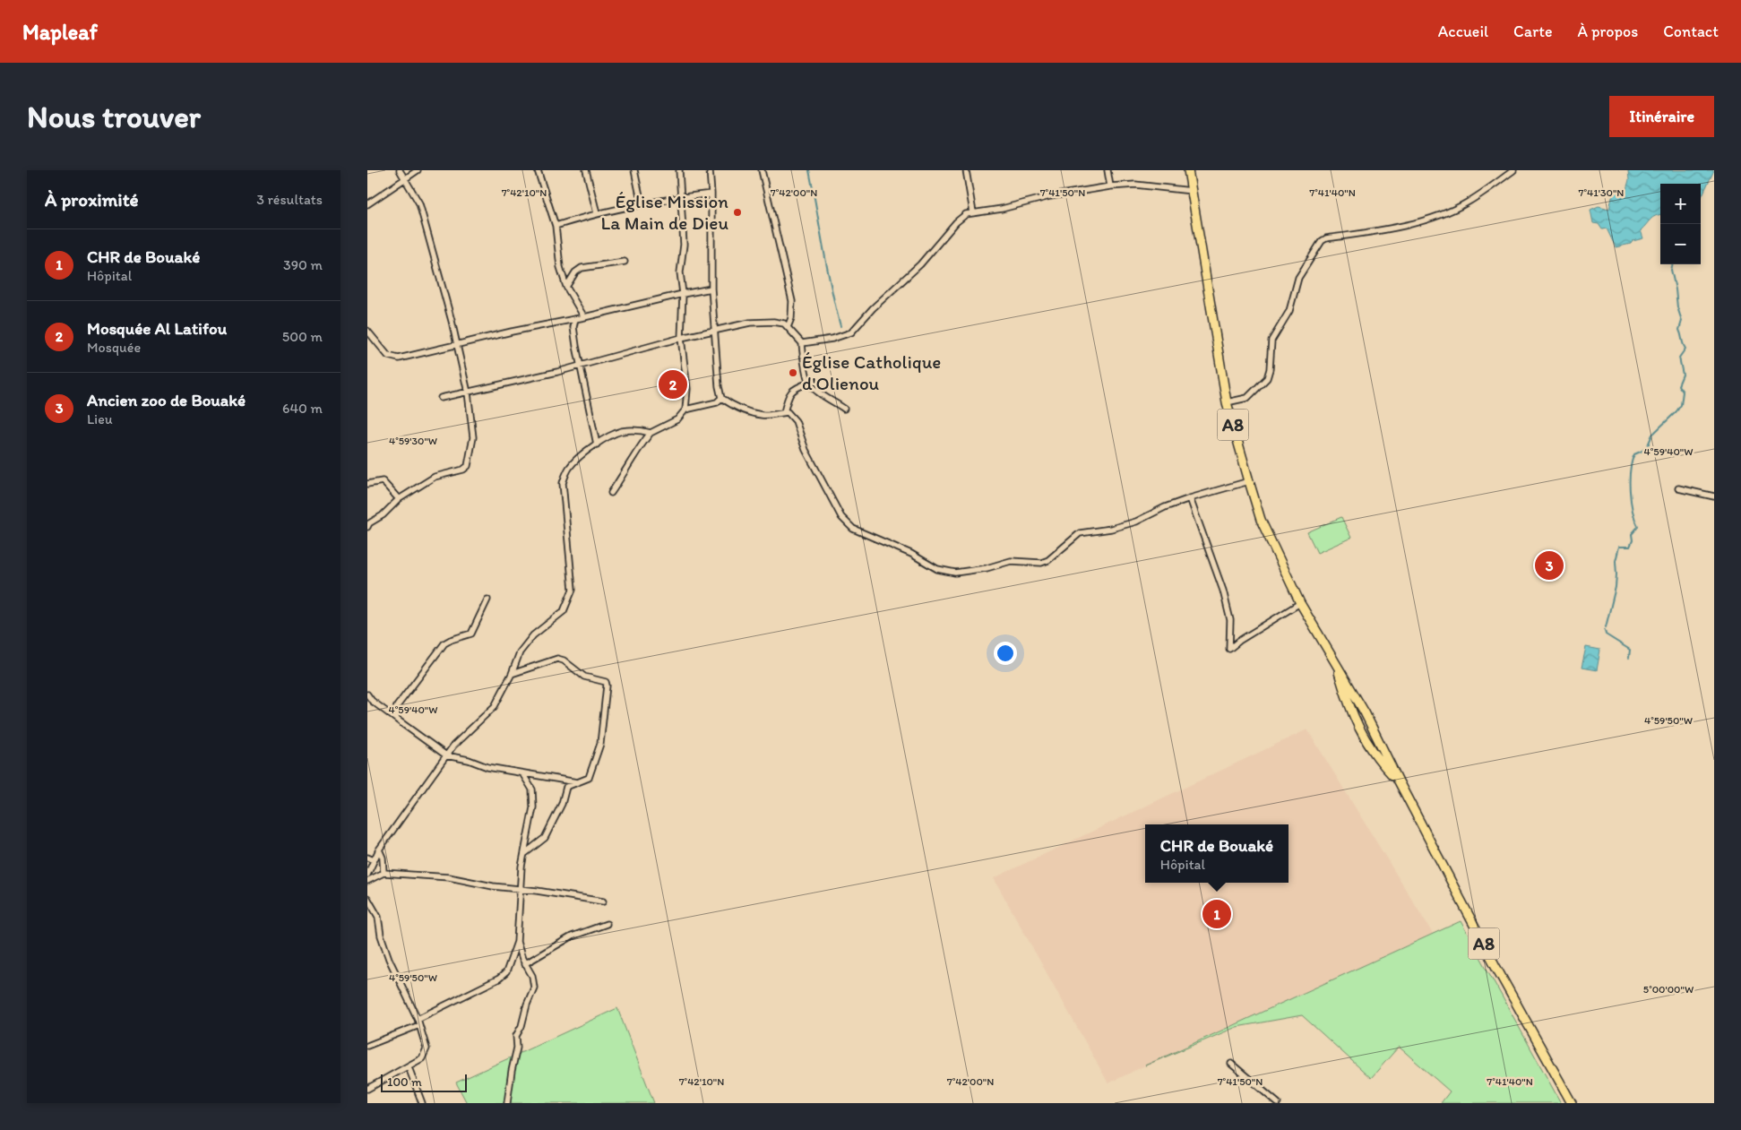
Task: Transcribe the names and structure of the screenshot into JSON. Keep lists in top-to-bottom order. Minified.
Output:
{"streets":{"main road":["A8"]},"places":["Église Mission La Main de Dieu","Église Catholique d'Olienou"],"scale_bar":"100 m","page":{"header":"Mapleaf","nav":["Accueil","Carte","À propos","Contact"],"buttons":"Itinéraire","title":"Nous trouver","heading":["À proximité","3 résultats"],"map_buttons":["+","−"],"list":[{"mark":"1","name":"CHR de Bouaké","note":"Hôpital","value":"390 m"},{"mark":"2","name":"Mosquée Al Latifou","note":"Mosquée","value":"500 m"},{"mark":"3","name":"Ancien zoo de Bouaké","note":"Lieu","value":"640 m"}],"pins":["2","3","1"],"popup":["CHR de Bouaké","Hôpital"],"scale":"100 m"},"coordinates":["7°42'10\"N","7°42'00\"N","7°41'50\"N","7°41'40\"N","7°41'30\"N","4°59'30\"W","4°59'40\"W","4°59'50\"W","5°00'00\"W"]}
